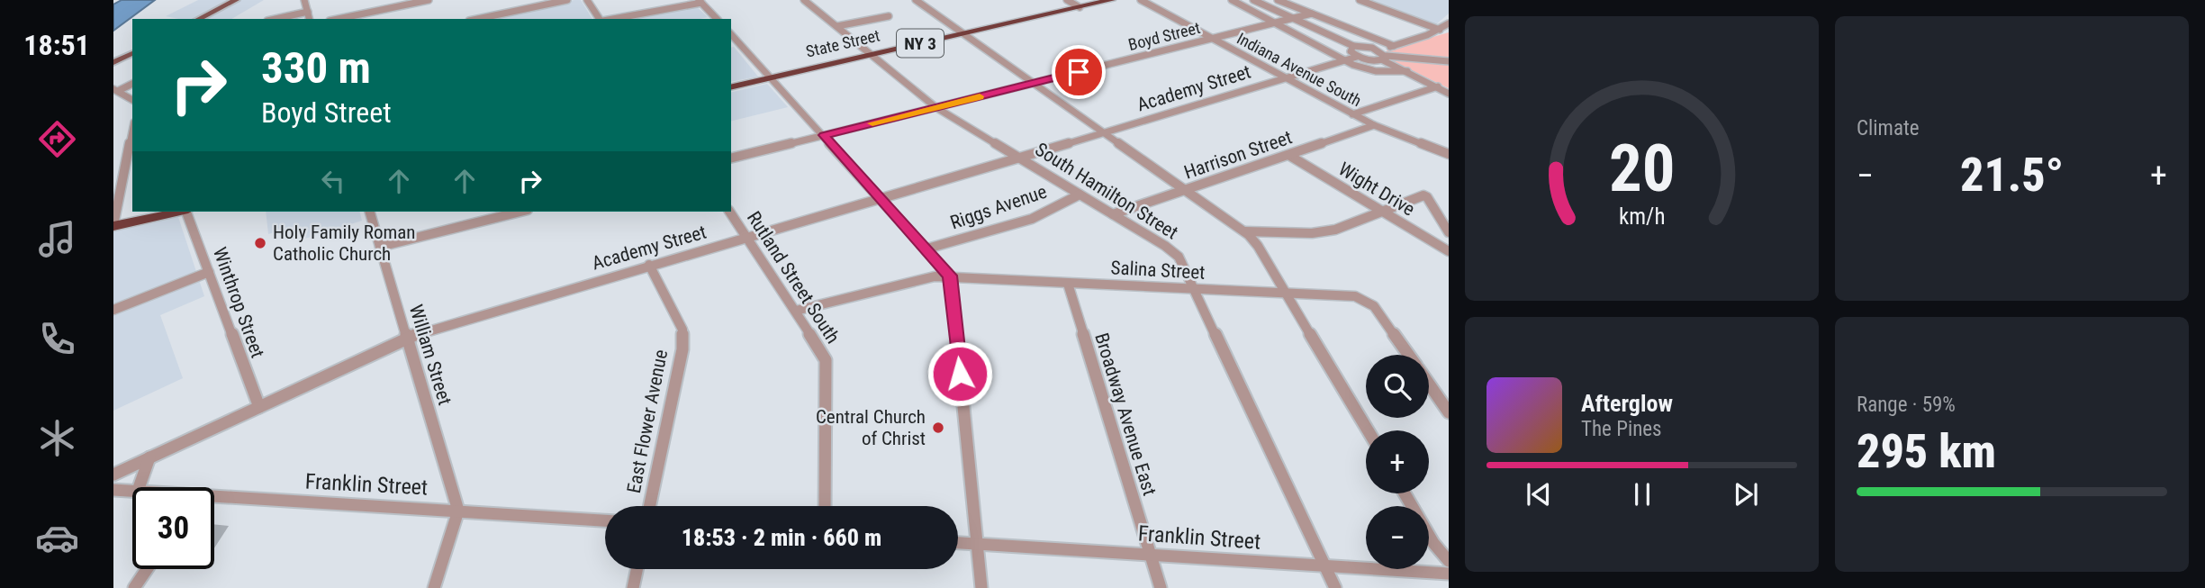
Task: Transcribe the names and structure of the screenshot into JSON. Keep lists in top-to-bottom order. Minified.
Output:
{"streets":{"highway":["State Street","NY 3"],"street":["Boyd Street","Indiana Avenue South","Academy Street","Harrison Street","Wight Drive","South Hamilton Street","Riggs Avenue","Salina Street","Rutland Street South","Winthrop Street","William Street","Broadway Avenue East","East Flower Avenue","Franklin Street"]},"crossings":[["Boyd Street","Indiana Avenue South"],["Boyd Street","South Hamilton Street"],["State Street","South Hamilton Street"],["Indiana Avenue South","Academy Street"],["Indiana Avenue South","Harrison Street"],["Academy Street","South Hamilton Street"],["Academy Street","Rutland Street South"],["Academy Street","Winthrop Street"],["Academy Street","William Street"],["Academy Street","East Flower Avenue"],["Harrison Street","Wight Drive"],["Harrison Street","South Hamilton Street"],["South Hamilton Street","Riggs Avenue"],["South Hamilton Street","Salina Street"],["South Hamilton Street","Franklin Street"],["Salina Street","Rutland Street South"],["Salina Street","Broadway Avenue East"],["William Street","Franklin Street"],["Broadway Avenue East","Franklin Street"]],"places":["Holy Family Roman Catholic Church","Central Church of Christ"],"page":{"tabs":"18:51","tile":["Climate",["Range · 59%","295 km"]],"turn":["330 m","Boyd Street"],"heat":["−","21.5°","+"],"map_buttons":["+","−"],"song":["Afterglow","The Pines"],"limit":"30","trip":"18:53 · 2 min · 660 m","gauge":["20","km/h"]}}
